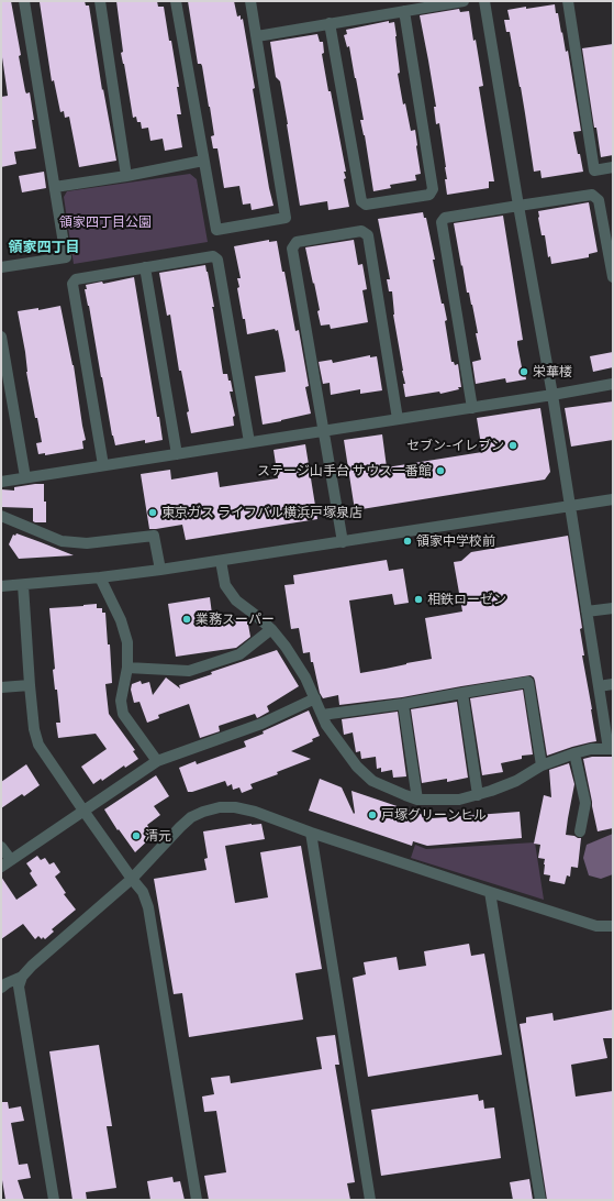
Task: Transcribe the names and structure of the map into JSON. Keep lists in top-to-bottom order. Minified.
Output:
{"districts":["領家四丁目"],"parks":["領家四丁目公園"],"places":["栄華楼","セブン-イレブン","ステージ山手台 サウス一番館","東京ガス ライフバル横浜戸塚泉店","領家中学校前","相鉄ローゼン","業務スーパー","戸塚グリーンヒル","清元"]}
